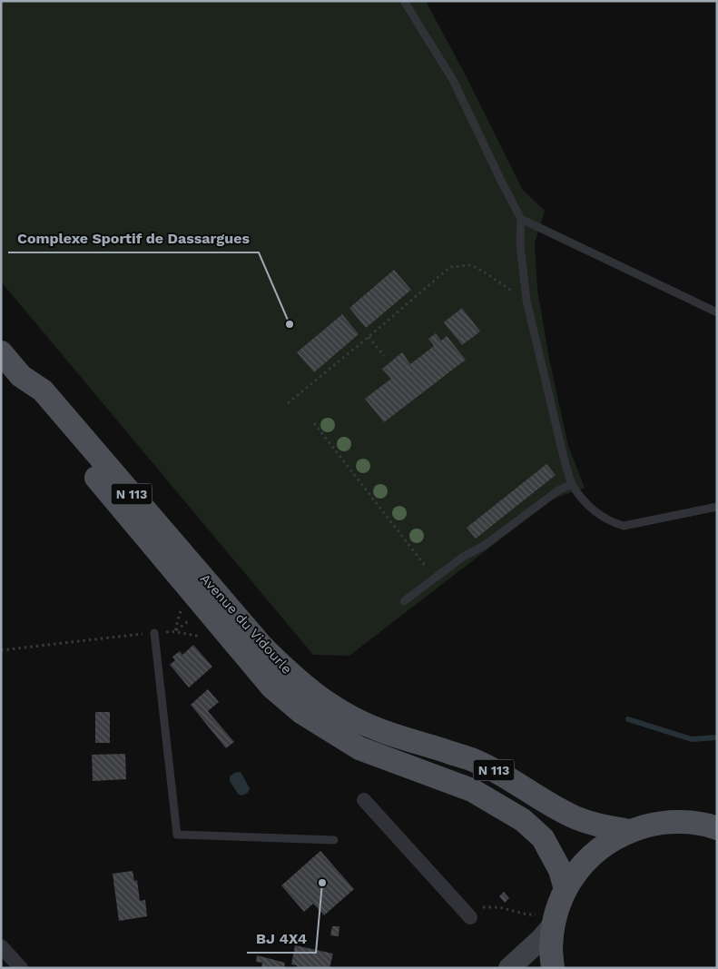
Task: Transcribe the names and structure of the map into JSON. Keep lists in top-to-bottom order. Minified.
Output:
{"streets":{"main road":["N 113","Avenue du Vidourle"]},"places":["Complexe Sportif de Dassargues","BJ 4X4"]}
